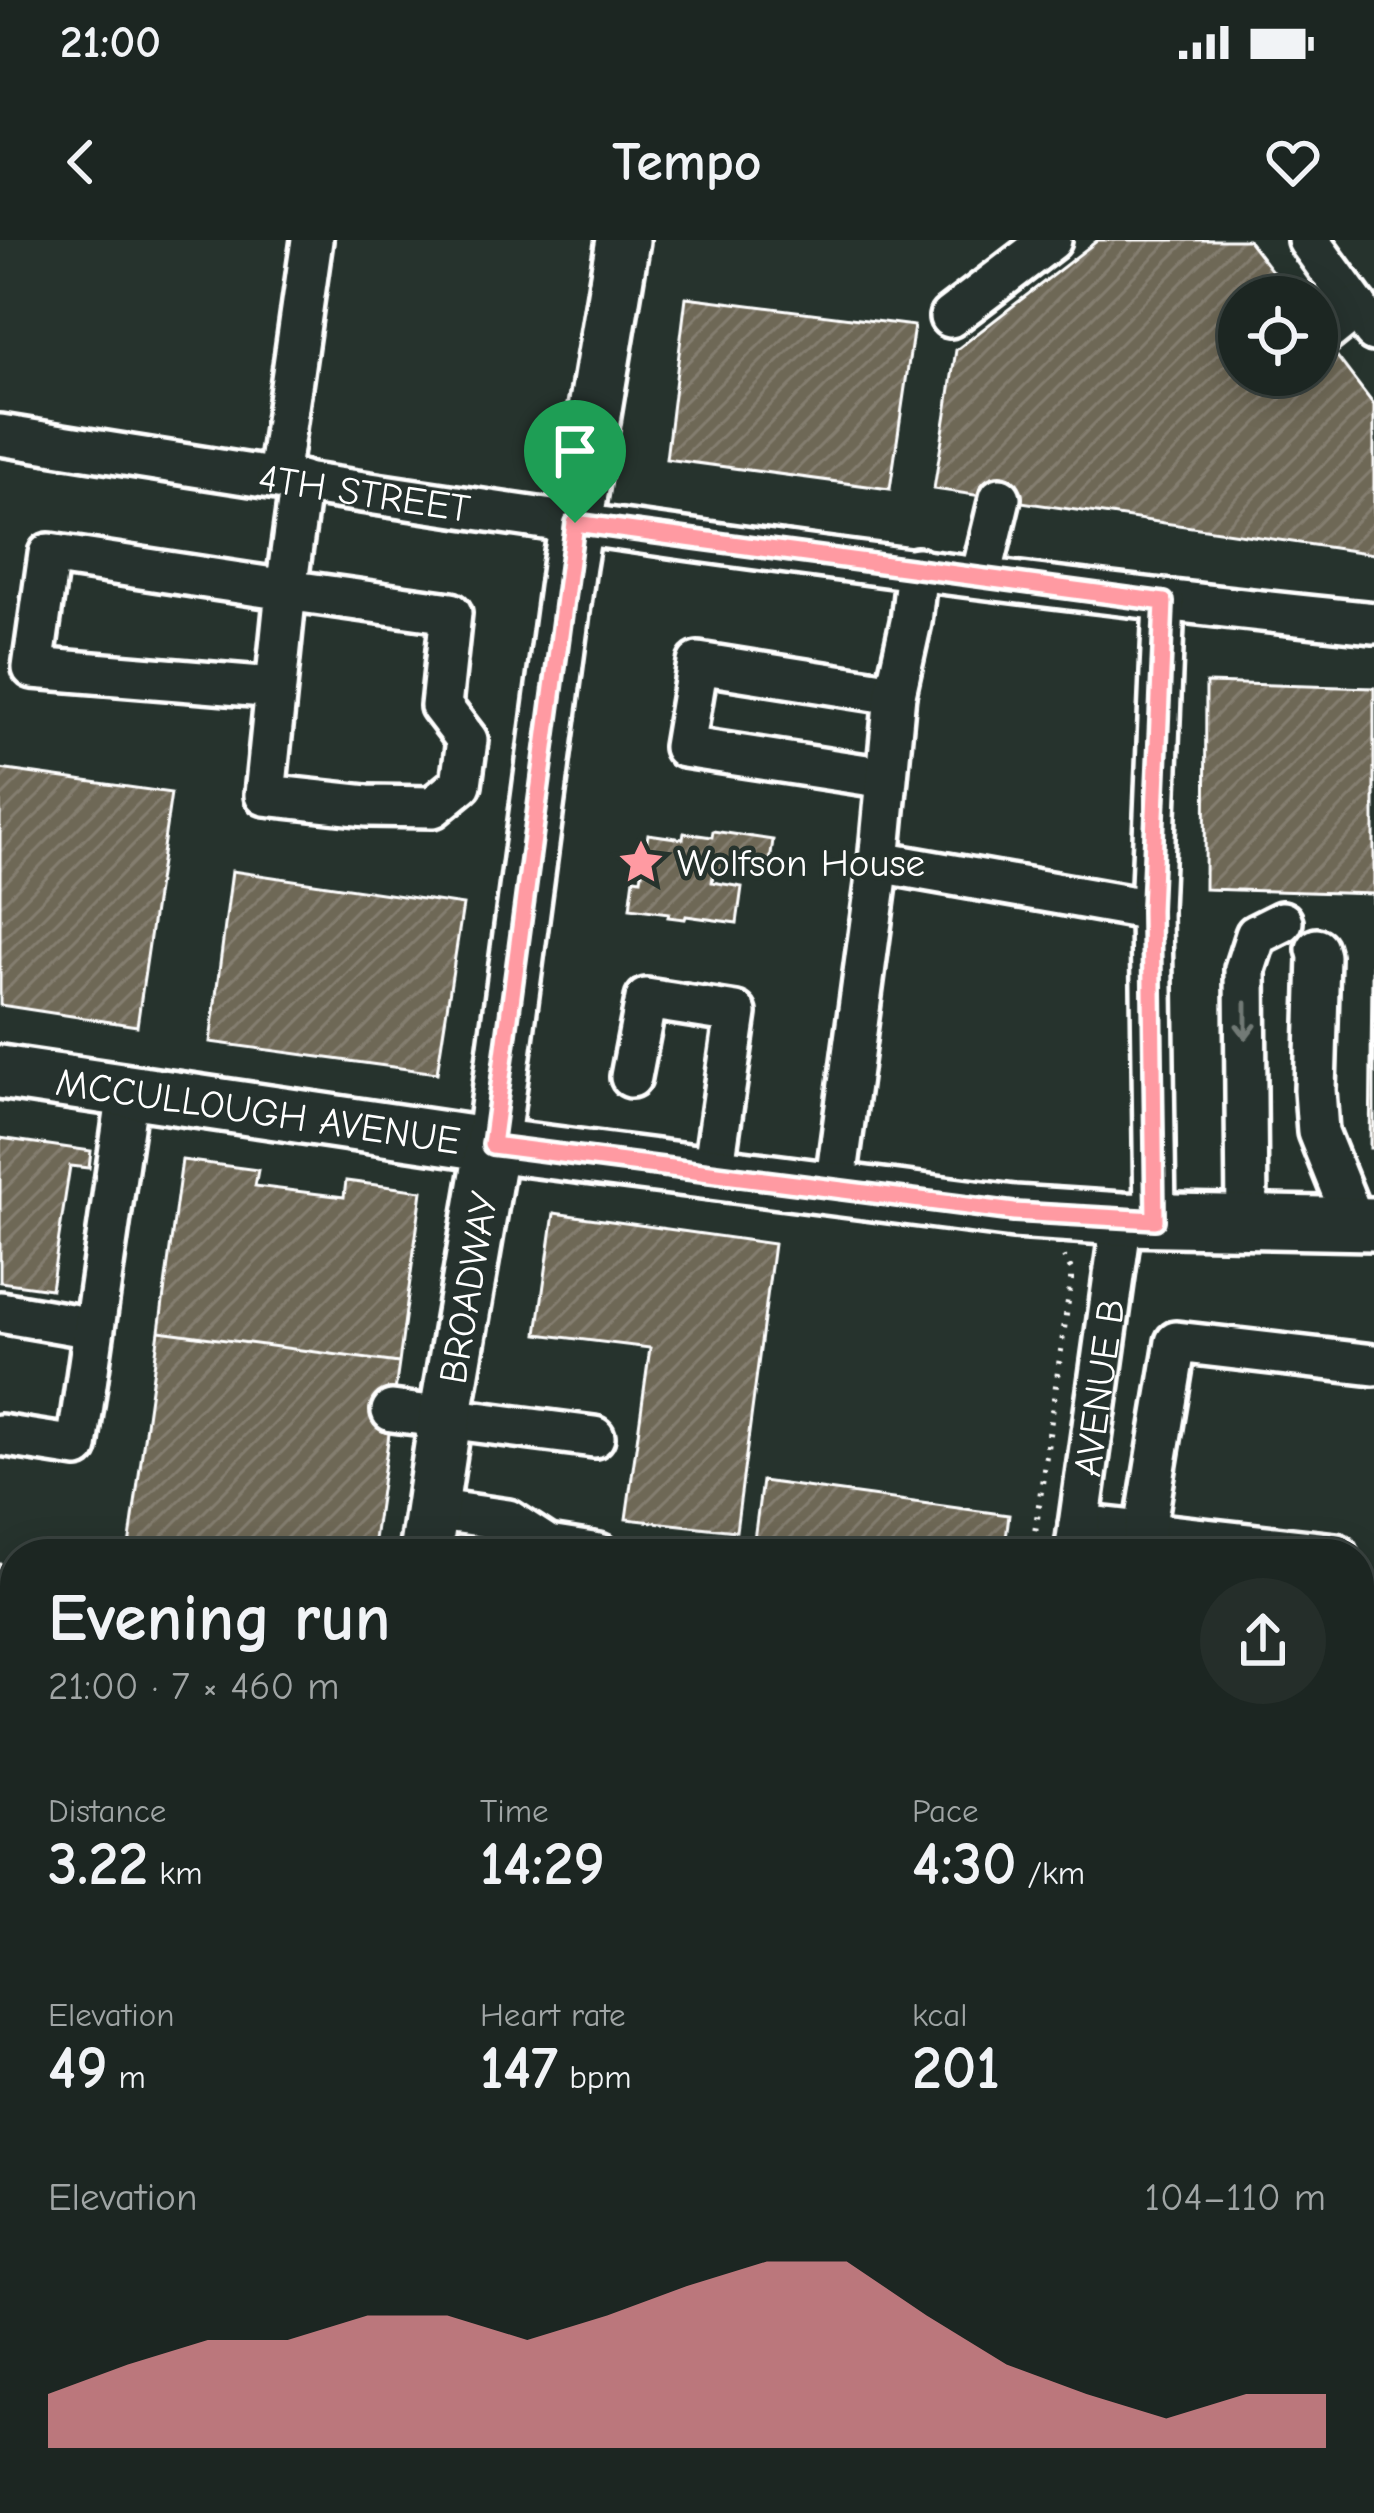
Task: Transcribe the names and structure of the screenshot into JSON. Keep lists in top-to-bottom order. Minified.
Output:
{"streets":{"main road":["MCCULLOUGH AVENUE","BROADWAY"],"street":["4TH STREET","AVENUE B"]},"crossings":[["4TH STREET","BROADWAY"],["4TH STREET","AVENUE B"],["MCCULLOUGH AVENUE","BROADWAY"],["MCCULLOUGH AVENUE","AVENUE B"]],"places":{"place":["Wolfson House"]},"page":{"status":"21:00","header":"Tempo","heading":["Evening run","21:00 · 7 × 460 m"],"stats":[["Distance","3.22 km"],["Time","14:29"],["Pace","4:30 /km"],["Elevation","49 m"],["Heart rate","147 bpm"],["kcal","201"]],"chart":["Elevation","104–110 m"]}}
